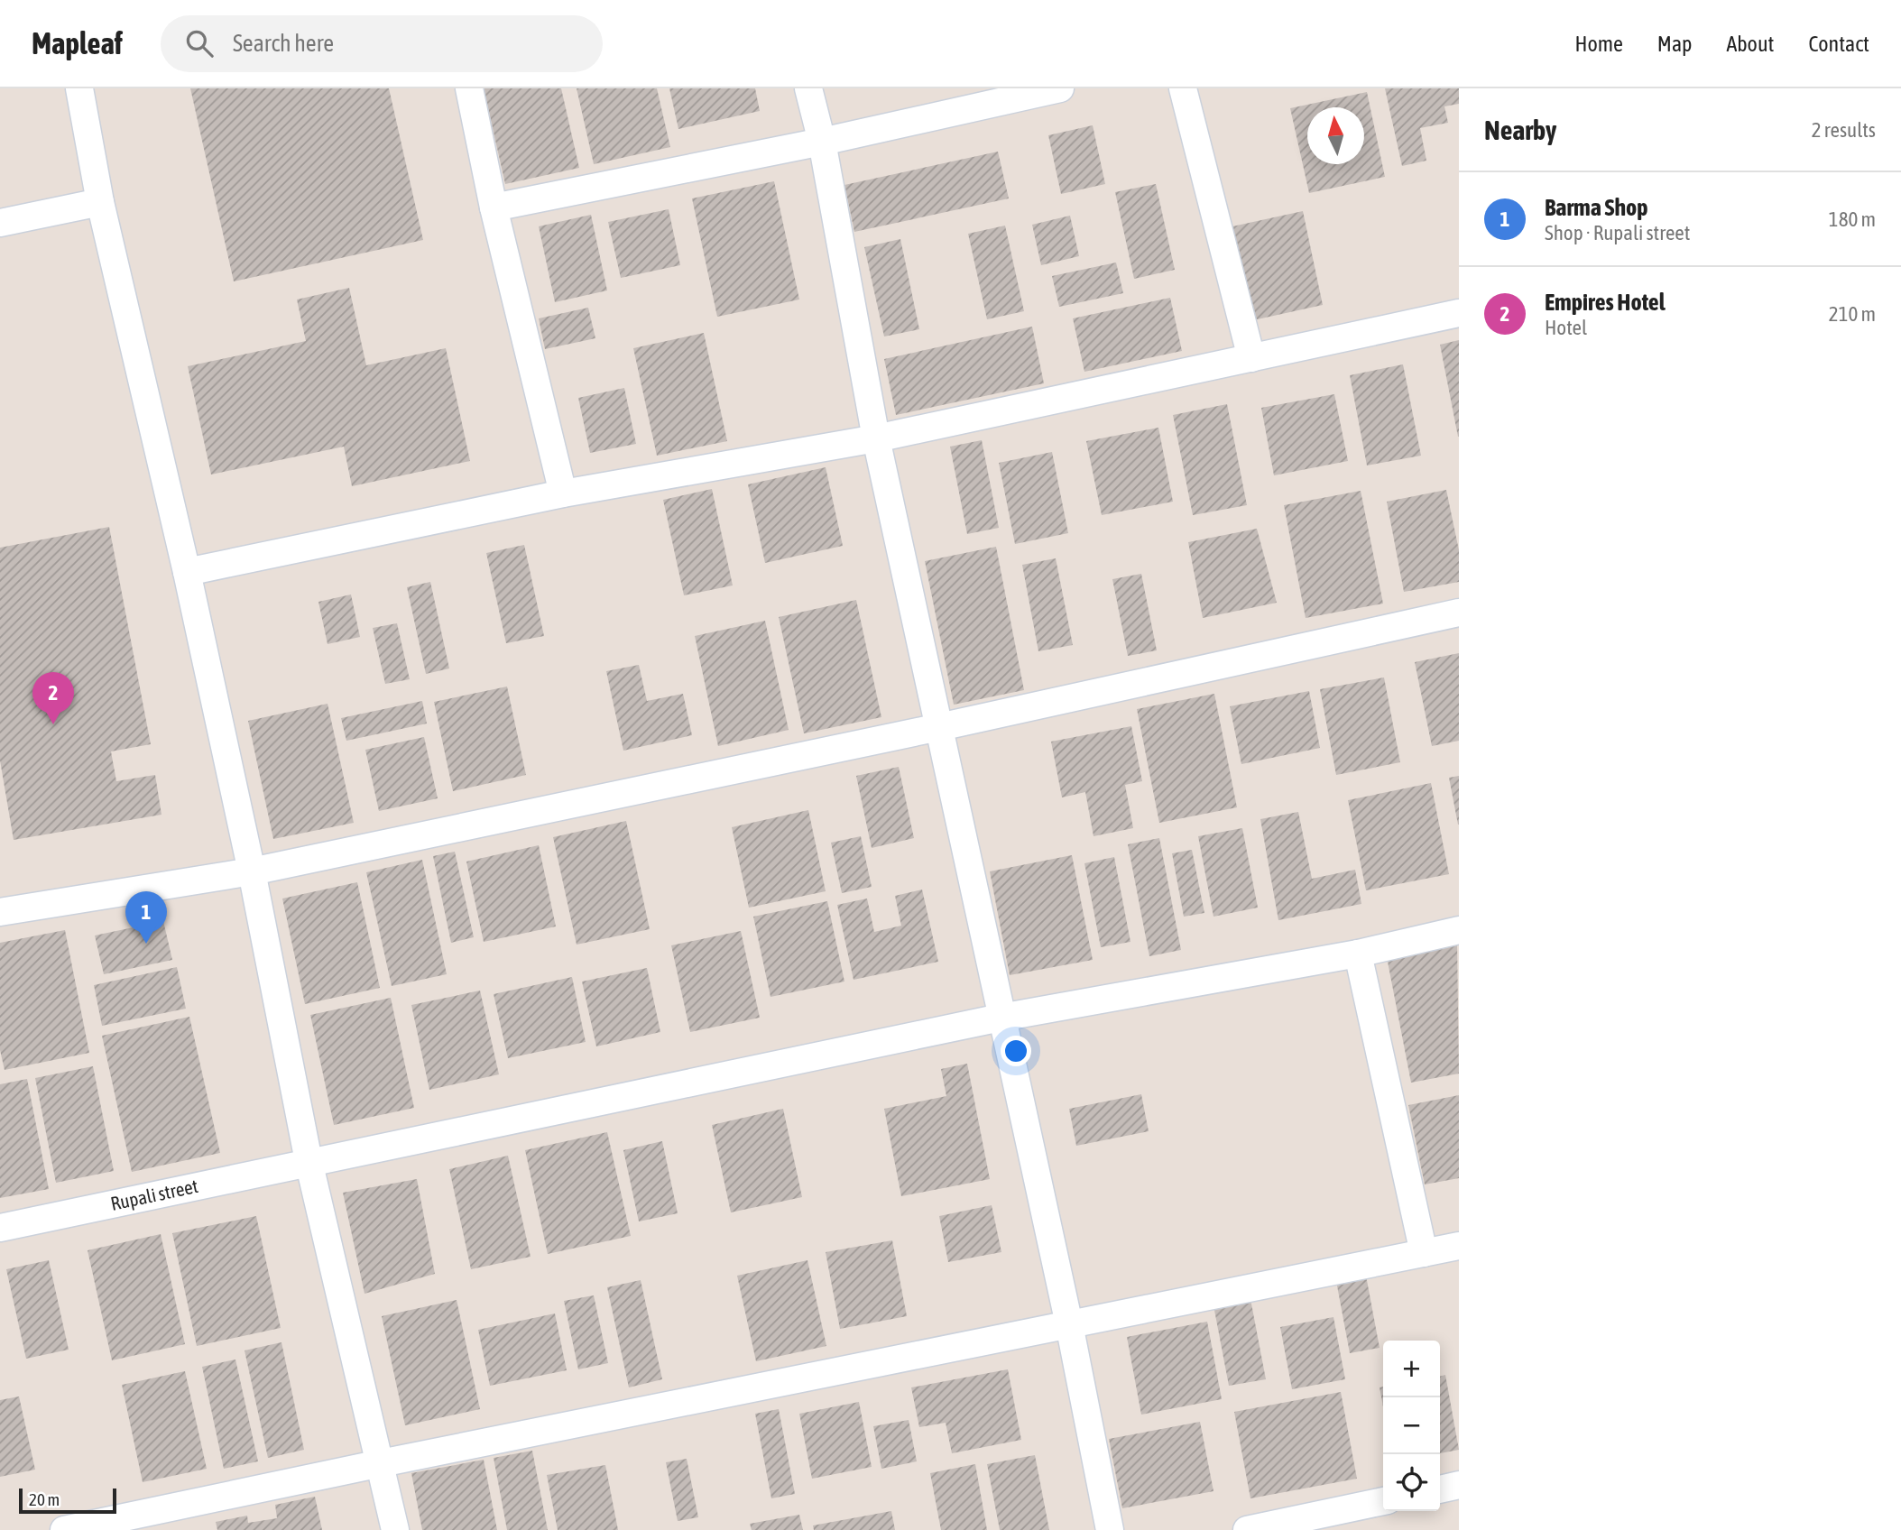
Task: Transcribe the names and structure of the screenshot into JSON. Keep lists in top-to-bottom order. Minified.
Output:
{"streets":{"street":["Rupali street"]},"scale_bar":"20 m","north":"top","page":{"header":"Mapleaf","search":"Search here","nav":["Home","Map","About","Contact"],"heading":["Nearby","2 results"],"list":[{"mark":"1","name":"Barma Shop","note":"Shop · Rupali street","value":"180 m"},{"mark":"2","name":"Empires Hotel","note":"Hotel","value":"210 m"}],"pins":["2","1"],"map_buttons":["+","−"],"scale":"20 m"}}
